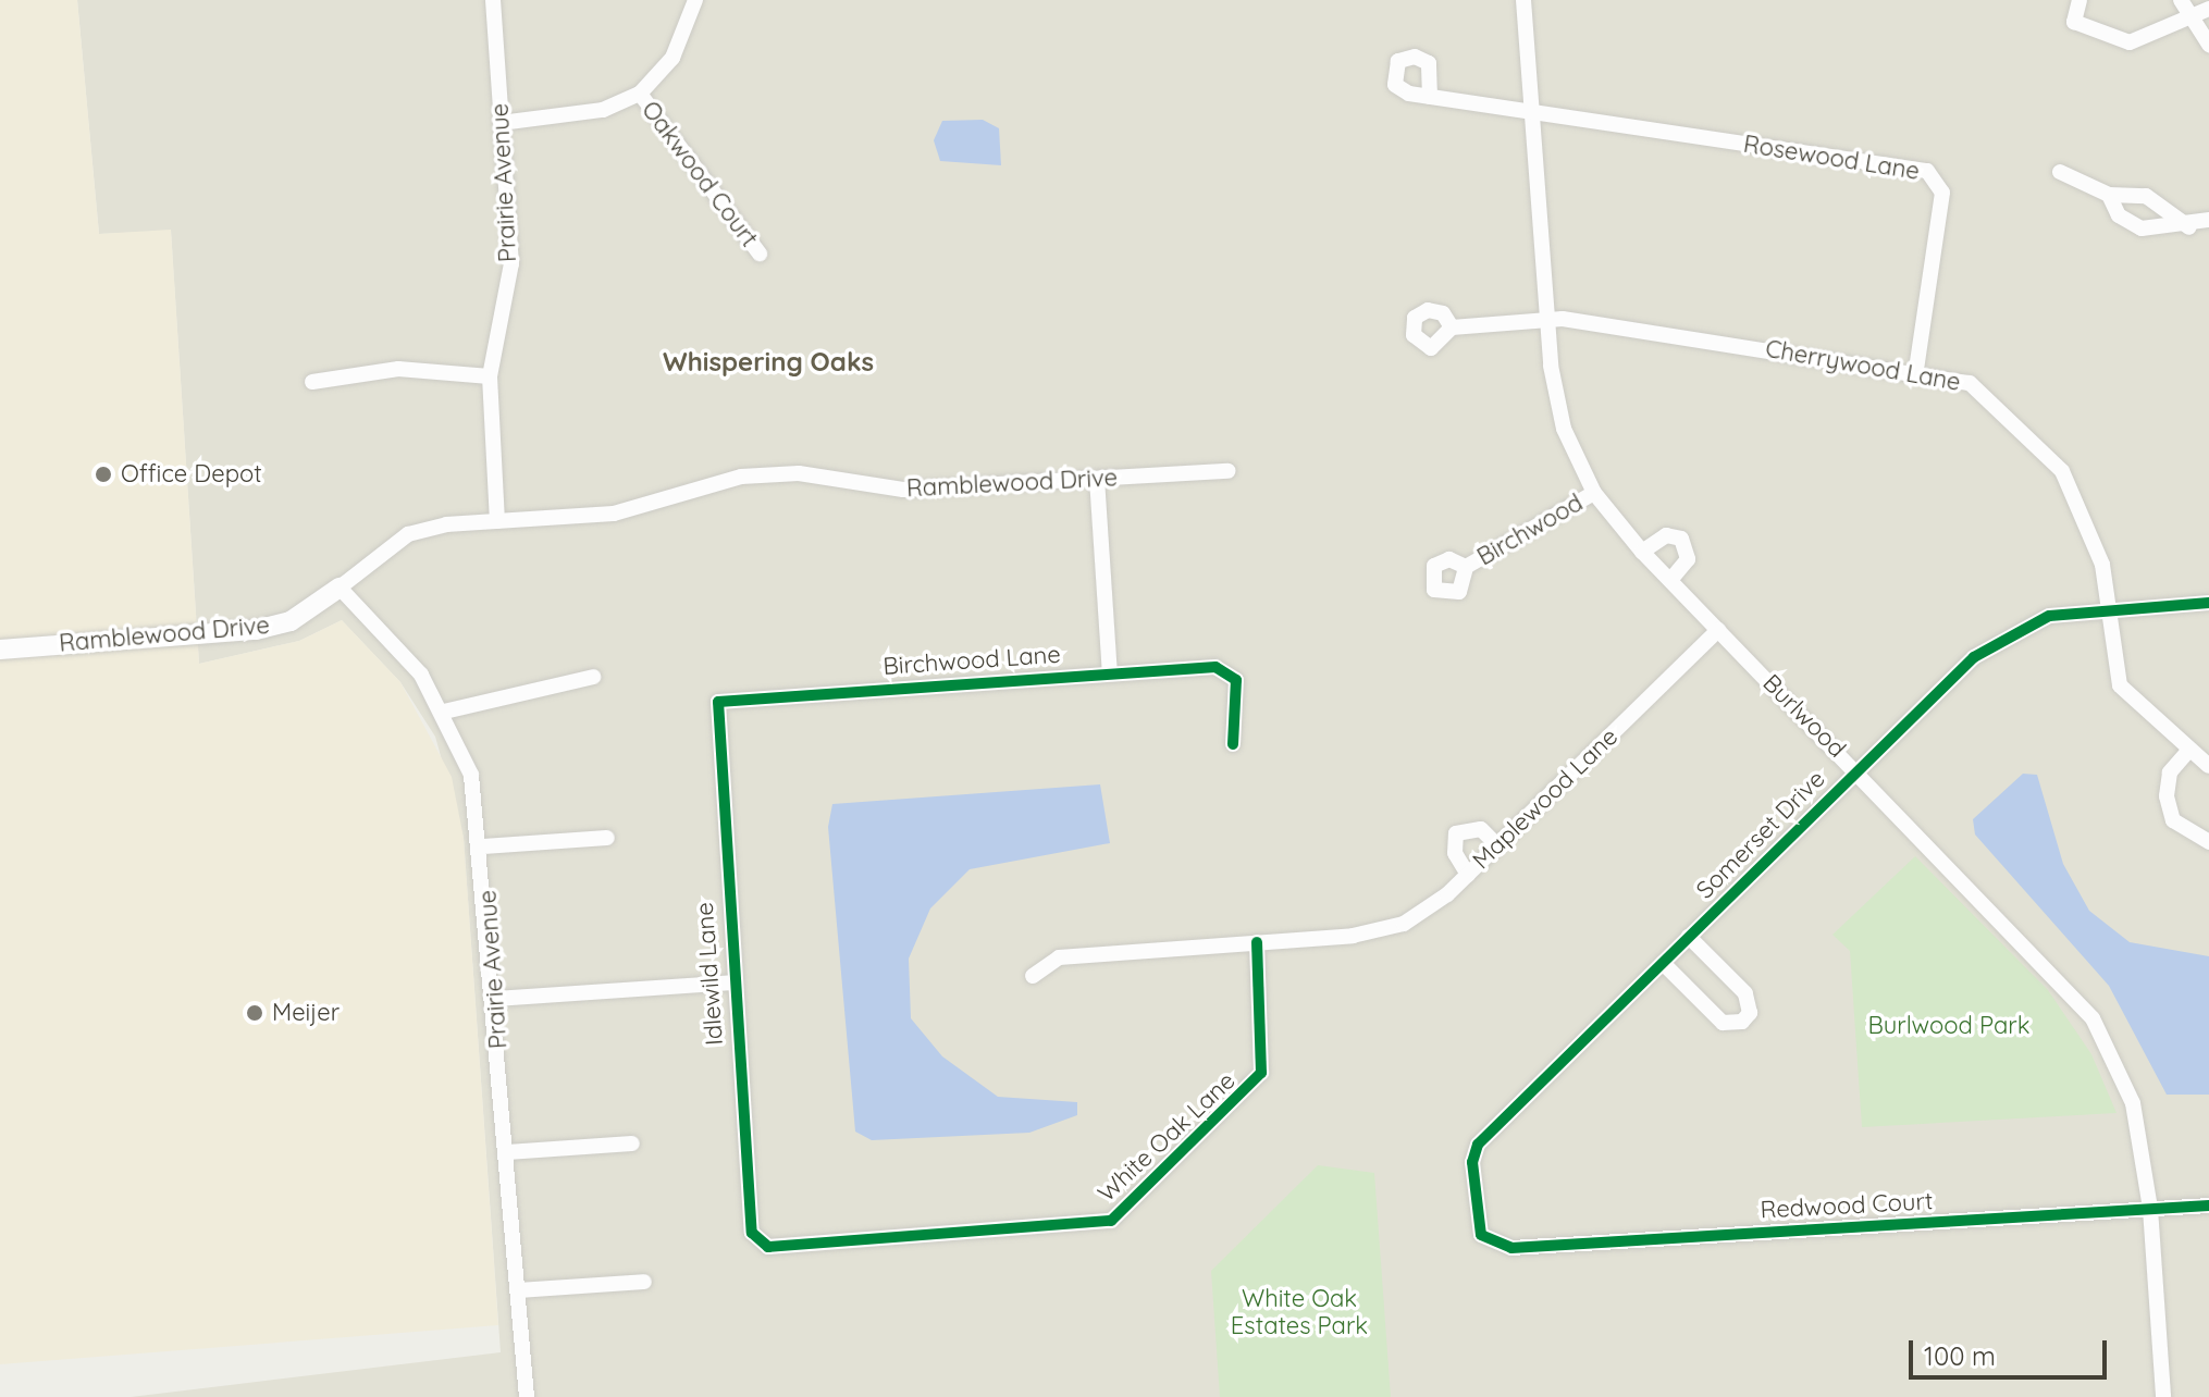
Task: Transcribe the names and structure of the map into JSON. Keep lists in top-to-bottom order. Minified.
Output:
{"streets":{"street":["Rosewood Lane","Oakwood Court","Prairie Avenue","Cherrywood Lane","Ramblewood Drive","Birchwood","Birchwood Lane","Burlwood","Maplewood Lane","Somerset Drive","Idlewild Lane","White Oak Lane","Redwood Court"]},"crossings":[["Rosewood Lane","Cherrywood Lane"],["Rosewood Lane","Burlwood"],["Prairie Avenue","Ramblewood Drive"],["Cherrywood Lane","Burlwood"],["Cherrywood Lane","Somerset Drive"],["Birchwood","Burlwood"],["Birchwood Lane","Idlewild Lane"],["Burlwood","Maplewood Lane"],["Burlwood","Somerset Drive"],["Burlwood","Redwood Court"],["Maplewood Lane","White Oak Lane"],["Somerset Drive","Redwood Court"],["Idlewild Lane","White Oak Lane"]],"districts":["Whispering Oaks"],"parks":["Burlwood Park","White Oak Estates Park"],"places":["Office Depot","Meijer"],"scale_bar":"100 m"}
